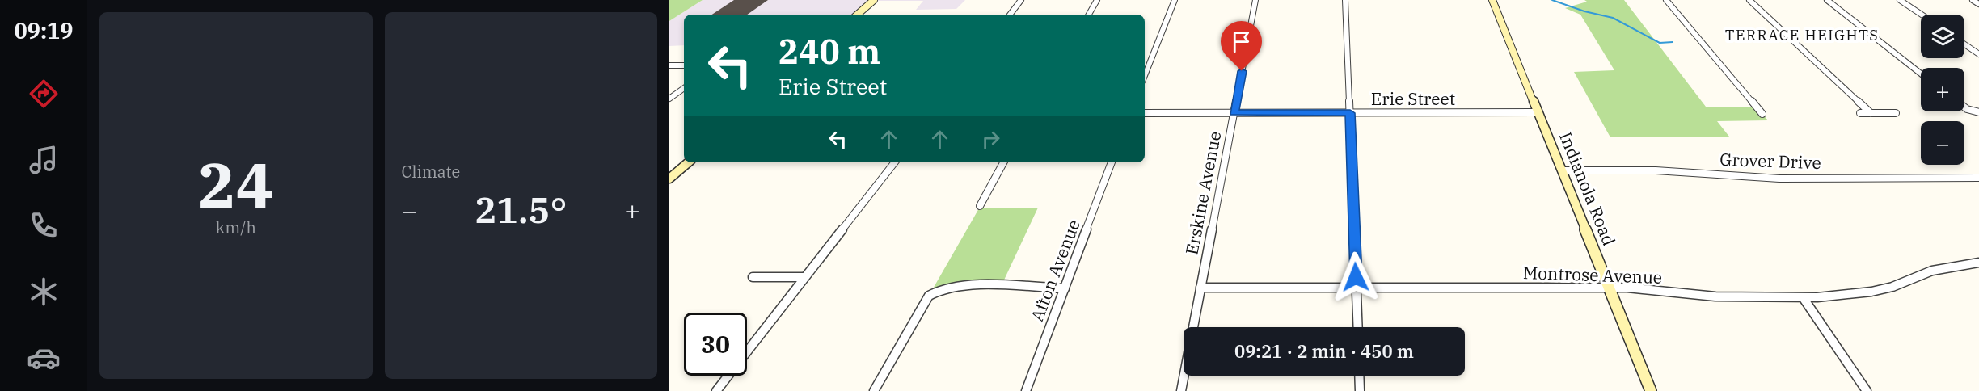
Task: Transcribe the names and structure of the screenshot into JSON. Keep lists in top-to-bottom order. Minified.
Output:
{"streets":{"street":["Erie Street","Grover Drive","Indianola Road","Erskine Avenue","Afton Avenue","Montrose Avenue"]},"crossings":[["Erie Street","Indianola Road"],["Erie Street","Erskine Avenue"],["Grover Drive","Indianola Road"],["Indianola Road","Montrose Avenue"],["Erskine Avenue","Montrose Avenue"]],"districts":["TERRACE HEIGHTS"],"page":{"tabs":"09:19","tile":[["24","km/h"],"Climate"],"map_buttons":["+","−"],"turn":["240 m","Erie Street"],"heat":["−","21.5°","+"],"limit":"30","trip":"09:21 · 2 min · 450 m"}}
